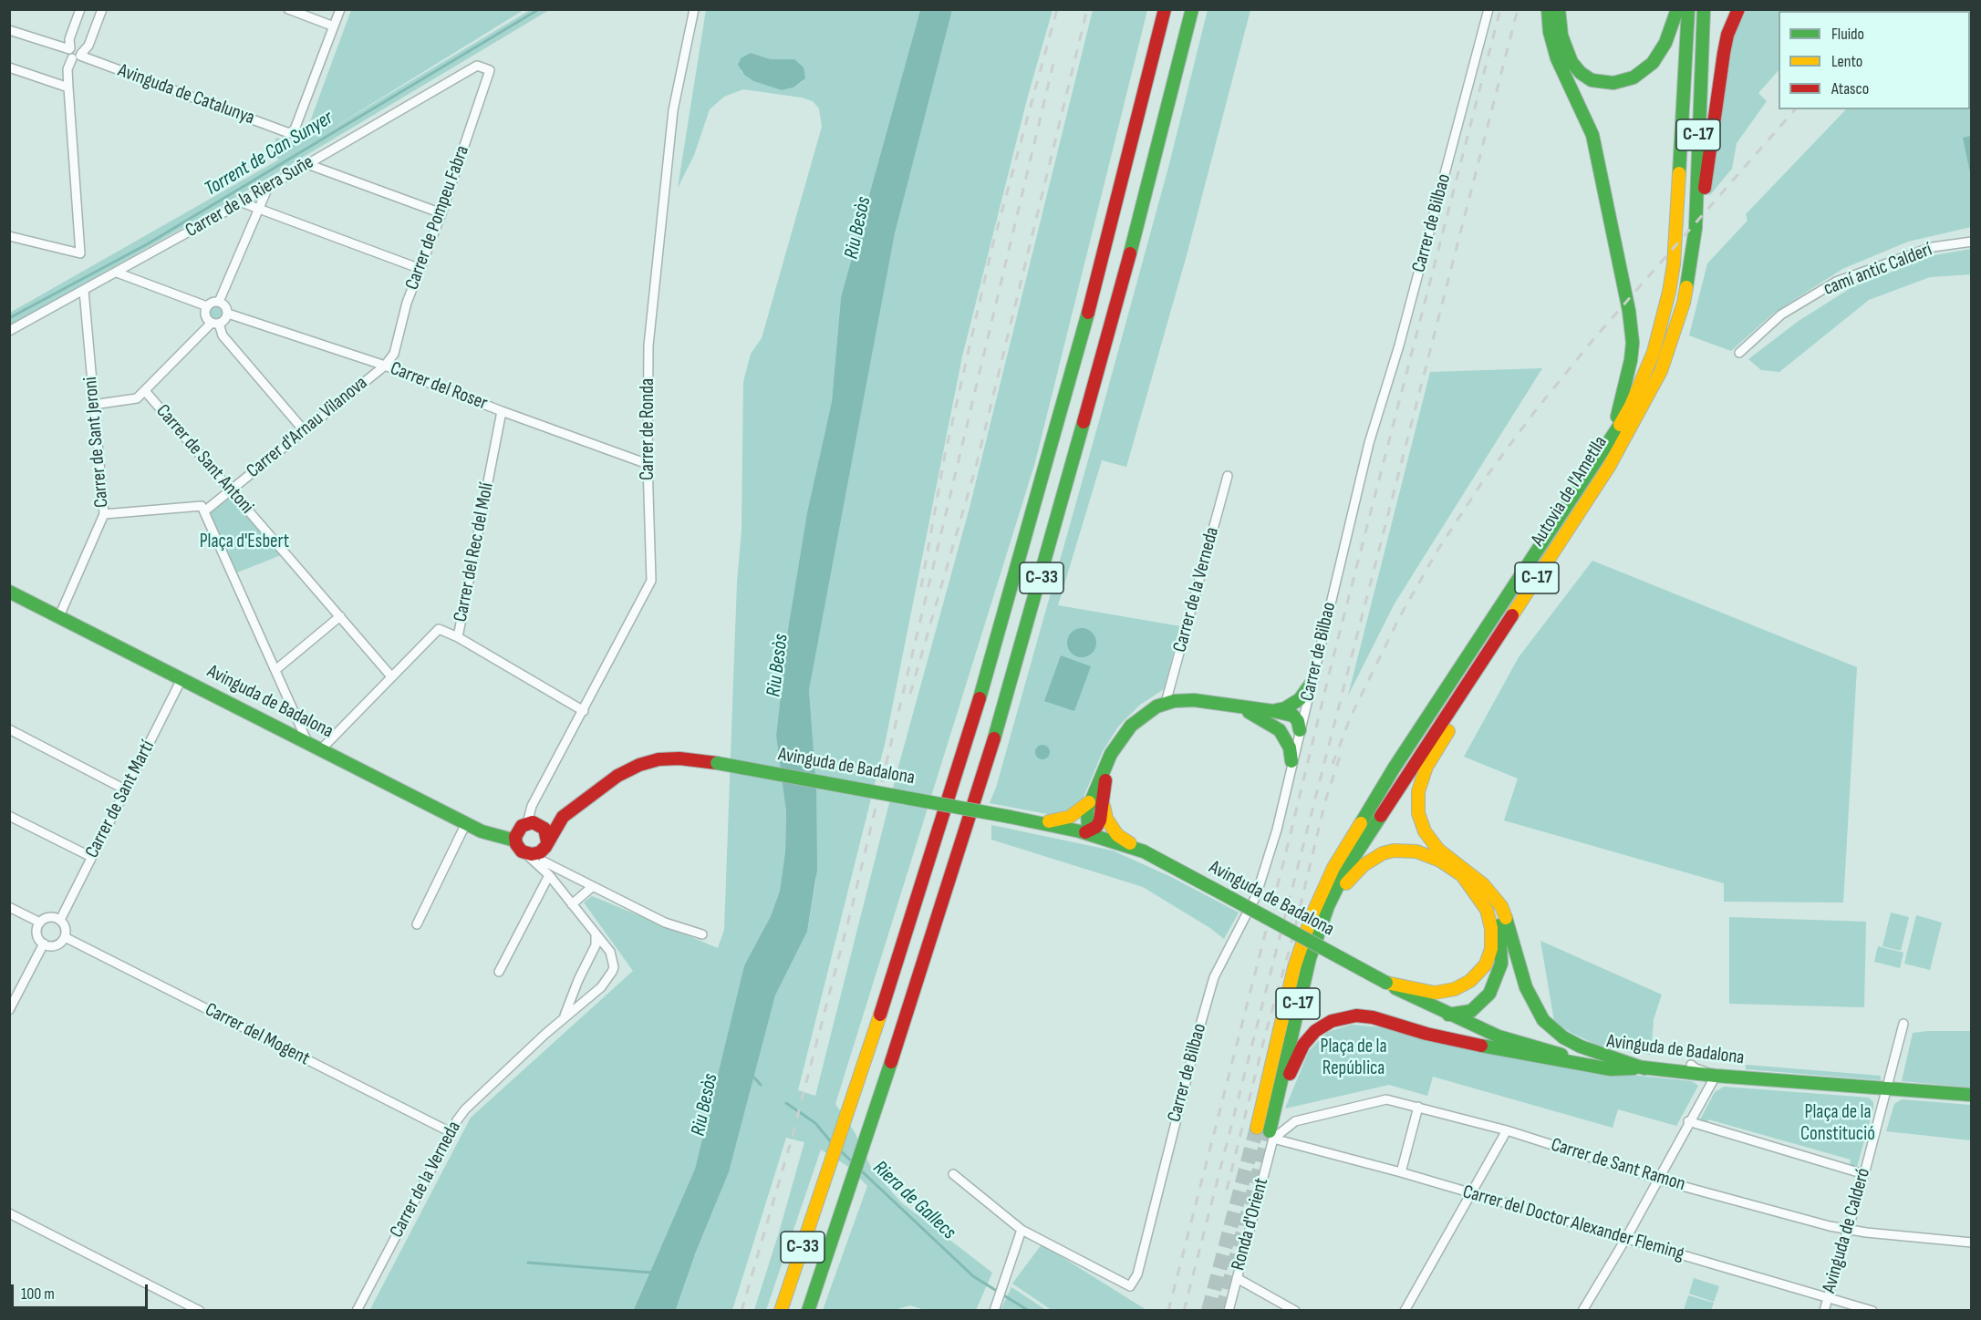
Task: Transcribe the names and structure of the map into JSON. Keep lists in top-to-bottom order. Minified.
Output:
{"streets":{"main road":["C-17","Autovia de l'Ametlla","C-33","Avinguda de Badalona"],"street":["Avinguda de Catalunya","Carrer de la Riera Suñe","Carrer de Pompeu Fabra","Carrer de Bilbao","camí antic Calderí","Carrer del Roser","Carrer d'Arnau Vilanova","Carrer de Ronda","Carrer de Sant Jeroni","Carrer de Sant Antoni","Carrer del Rec del Molí","Carrer de la Verneda","Carrer de Sant Martí","Carrer del Mogent","Carrer de Sant Ramon","Carrer del Doctor Alexander Fleming","Ronda d'Orient","Avinguda de Calderó"]},"crossings":[["Carrer de la Riera Suñe","Carrer de Pompeu Fabra"],["Carrer de la Riera Suñe","Carrer de Sant Jeroni"],["Carrer de Pompeu Fabra","Carrer del Roser"],["Carrer de Pompeu Fabra","Carrer d'Arnau Vilanova"],["Carrer del Roser","Carrer d'Arnau Vilanova"],["Carrer del Roser","Carrer de Ronda"],["Carrer del Roser","Carrer del Rec del Molí"],["Carrer d'Arnau Vilanova","Carrer de Sant Antoni"],["Carrer de Ronda","Avinguda de Badalona"],["Carrer de Sant Jeroni","Avinguda de Badalona"],["Carrer de Sant Antoni","Carrer del Rec del Molí"],["Autovia de l'Ametlla","Carrer de Sant Ramon"],["Autovia de l'Ametlla","Carrer del Doctor Alexander Fleming"],["Autovia de l'Ametlla","Ronda d'Orient"],["Carrer del Rec del Molí","Avinguda de Badalona"],["Carrer de la Verneda","Carrer del Mogent"],["Avinguda de Badalona","Carrer de Sant Martí"],["Avinguda de Badalona","Avinguda de Calderó"],["Carrer de Sant Martí","Carrer del Mogent"],["Carrer de Sant Ramon","Carrer del Doctor Alexander Fleming"],["Carrer de Sant Ramon","Ronda d'Orient"],["Carrer de Sant Ramon","Avinguda de Calderó"],["Carrer del Doctor Alexander Fleming","Ronda d'Orient"],["Carrer del Doctor Alexander Fleming","Avinguda de Calderó"]],"water":["Torrent de Can Sunyer","Riu Besòs","Riera de Gallecs"],"parks":["Plaça d'Esbert","Plaça de la República","Plaça de la Constitució"],"legend":["Fluido","Lento","Atasco"],"scale_bar":"100 m"}
